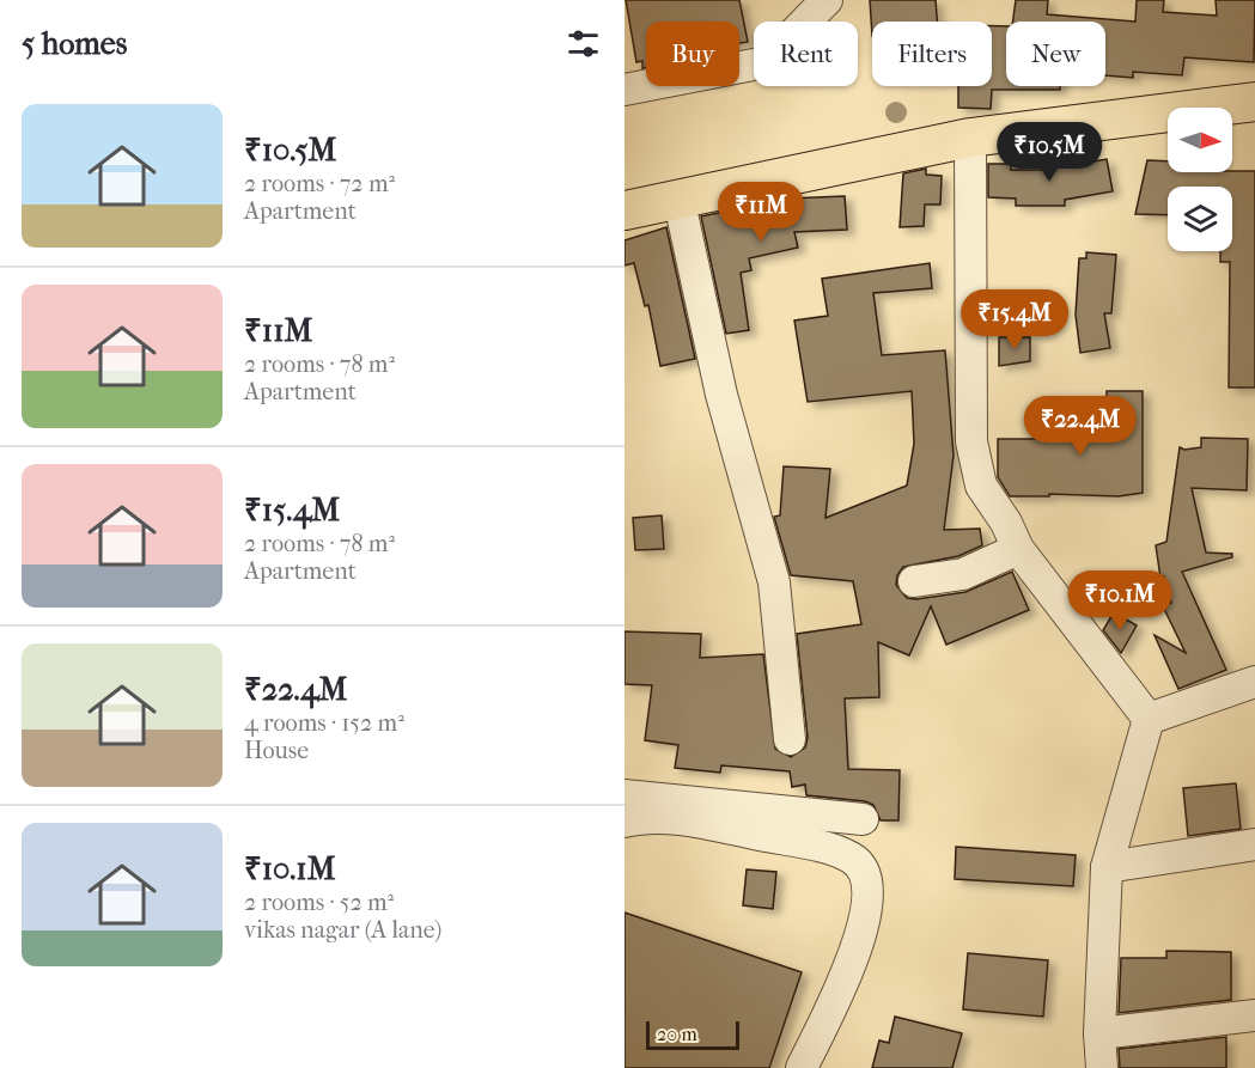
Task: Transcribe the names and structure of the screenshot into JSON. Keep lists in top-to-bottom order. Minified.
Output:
{"scale_bar":"20 m","north":"right","page":{"heading":"5 homes","chip":["Buy","Rent","Filters","New"],"list":[{"name":"₹10.5M","note":"2 rooms · 72 m² · Apartment"},{"name":"₹11M","note":"2 rooms · 78 m² · Apartment"},{"name":"₹15.4M","note":"2 rooms · 78 m² · Apartment"},{"name":"₹22.4M","note":"4 rooms · 152 m² · House"},{"name":"₹10.1M","note":"2 rooms · 52 m² · vikas nagar (A lane)"}],"price":["₹10.5M","₹11M","₹15.4M","₹22.4M","₹10.1M"],"scale":"20 m"}}
